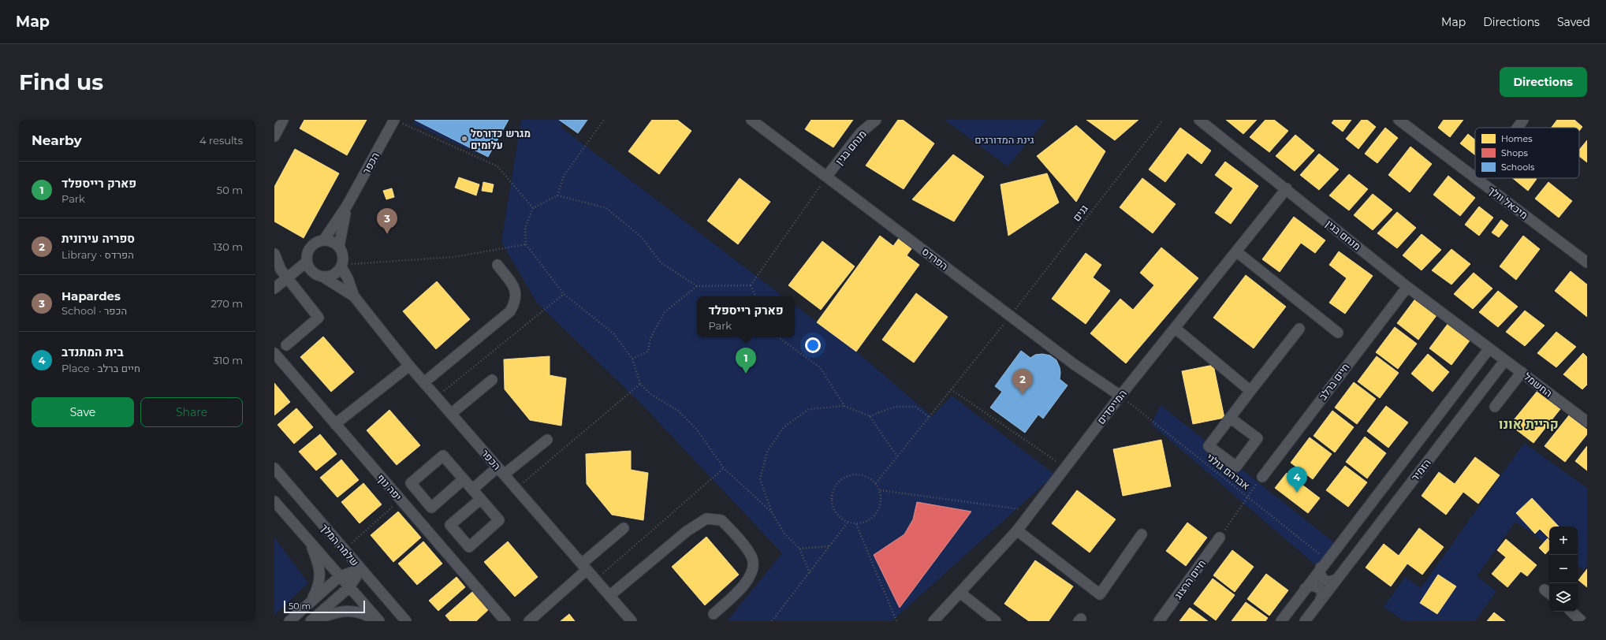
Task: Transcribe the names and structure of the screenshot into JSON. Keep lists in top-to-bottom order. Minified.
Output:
{"streets":{"street":["מנחם בגין","הכפר","מיכאל וולך","הפרדס","חיים ברלב","החשמל","המייסדים","הזמיר","יפה נוף","שלמה המלך","חיים הרצוג"],"path":["גנים","אברהם גולני"]},"crossings":[["מנחם בגין","הפרדס"],["מנחם בגין","חיים ברלב"],["מנחם בגין","החשמל"],["מנחם בגין","המייסדים"],["מנחם בגין","הזמיר"],["גנים","הפרדס"],["הפרדס","המייסדים"],["הפרדס","אברהם גולני"],["החשמל","הזמיר"],["המייסדים","אברהם גולני"],["הזמיר","אברהם גולני"]],"districts":["קריית אונו"],"parks":["גינת המדורגים"],"places":["מגרש כדורסל עלומים"],"legend":["Homes","Shops","Schools"],"scale_bar":"50 m","page":{"header":"Map","nav":["Map","Directions","Saved"],"buttons":["Directions",["Save","Share"]],"title":"Find us","heading":["Nearby","4 results"],"list":[{"mark":"1","name":"פארק רייספלד","note":"Park","value":"50 m"},{"mark":"2","name":"ספריה עירונית","note":"Library · הפרדס","value":"130 m"},{"mark":"3","name":"Hapardes","note":"School · הכפר","value":"270 m"},{"mark":"4","name":"בית המתנדב","note":"Place · חיים ברלב","value":"310 m"}],"pins":["3","1","2","4"],"popup":["פארק רייספלד","Park"],"map_buttons":["+","−"],"scale":"50 m"}}
